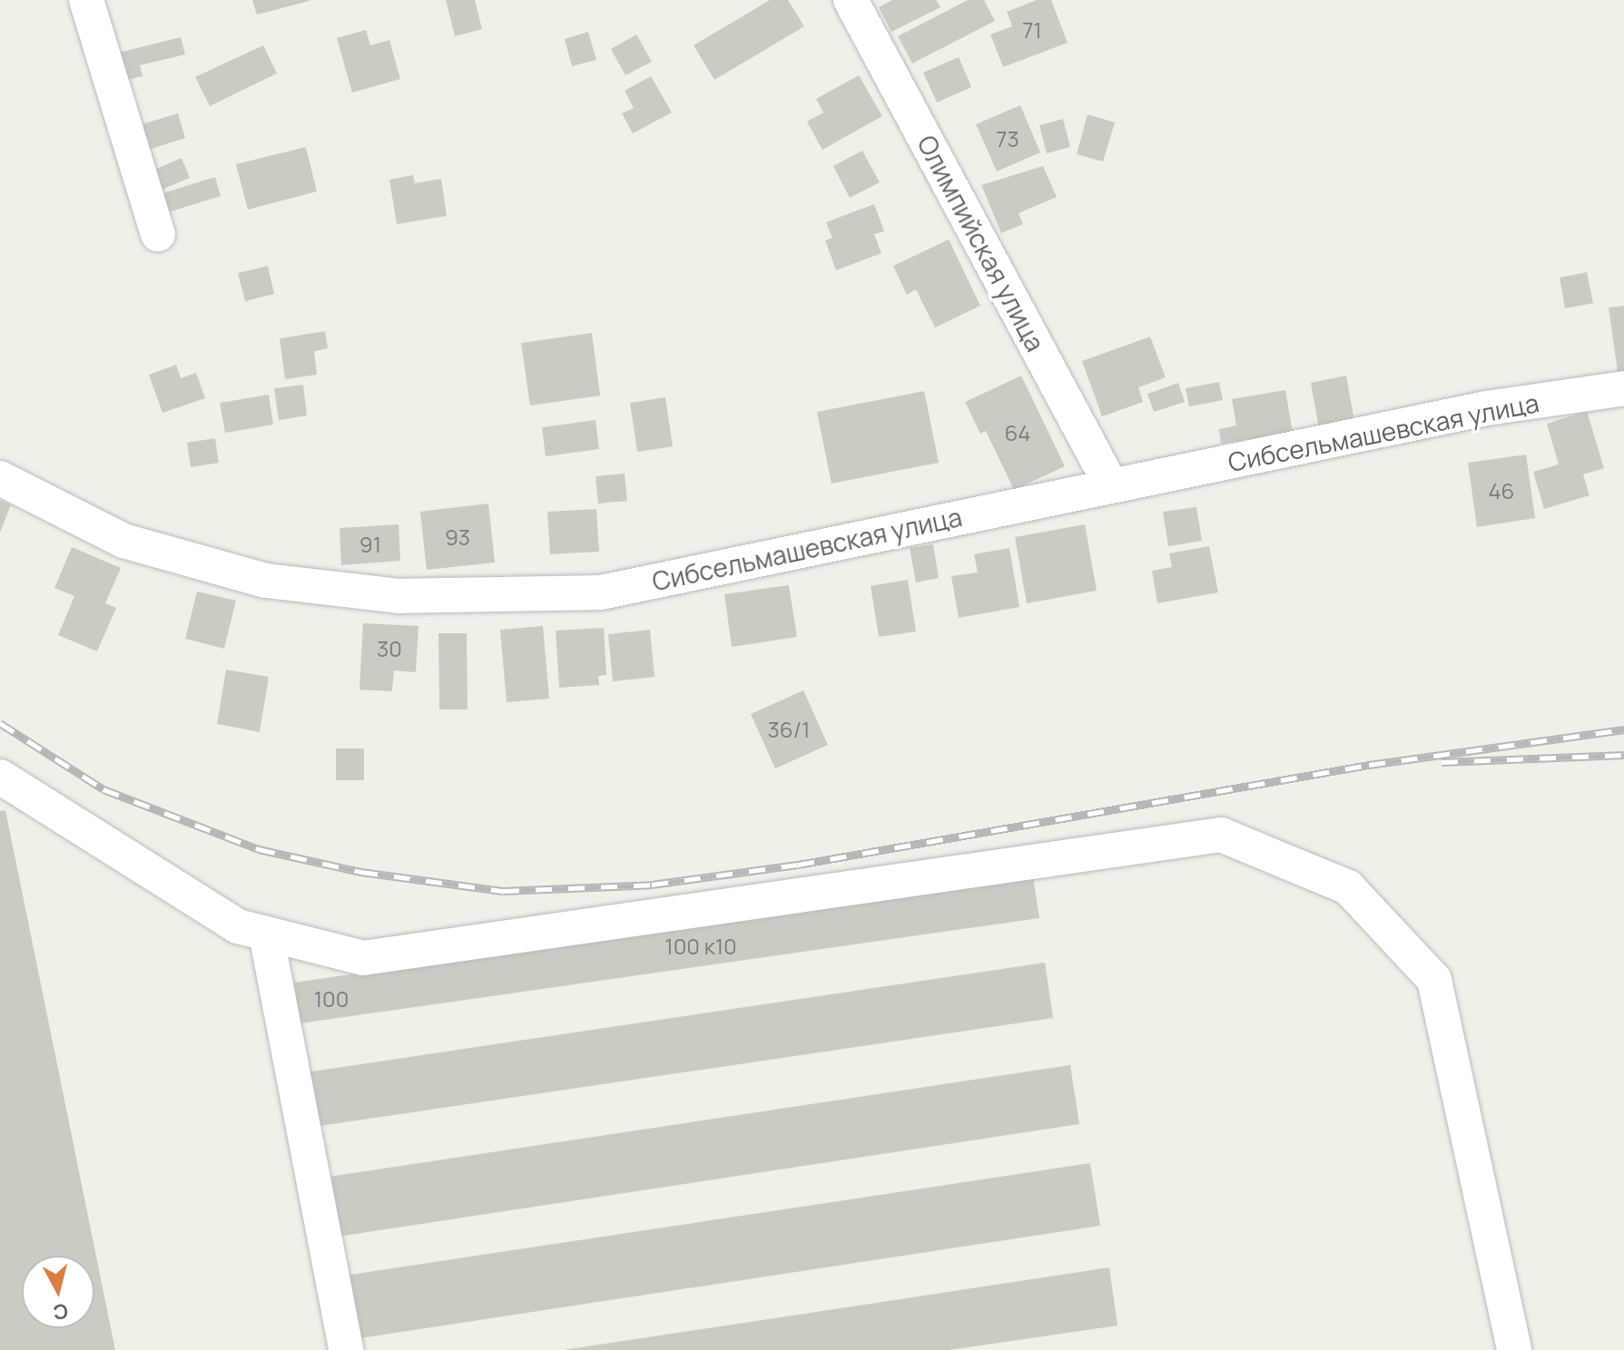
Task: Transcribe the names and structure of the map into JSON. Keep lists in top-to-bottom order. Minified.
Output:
{"streets":{"street":["Олимпийская улица","Сибсельмашевская улица"]},"crossings":[["Олимпийская улица","Сибсельмашевская улица"]],"house_numbers":["71","73","64","46","93","91","30","36/1","100 к10","100"],"north":"bottom"}
